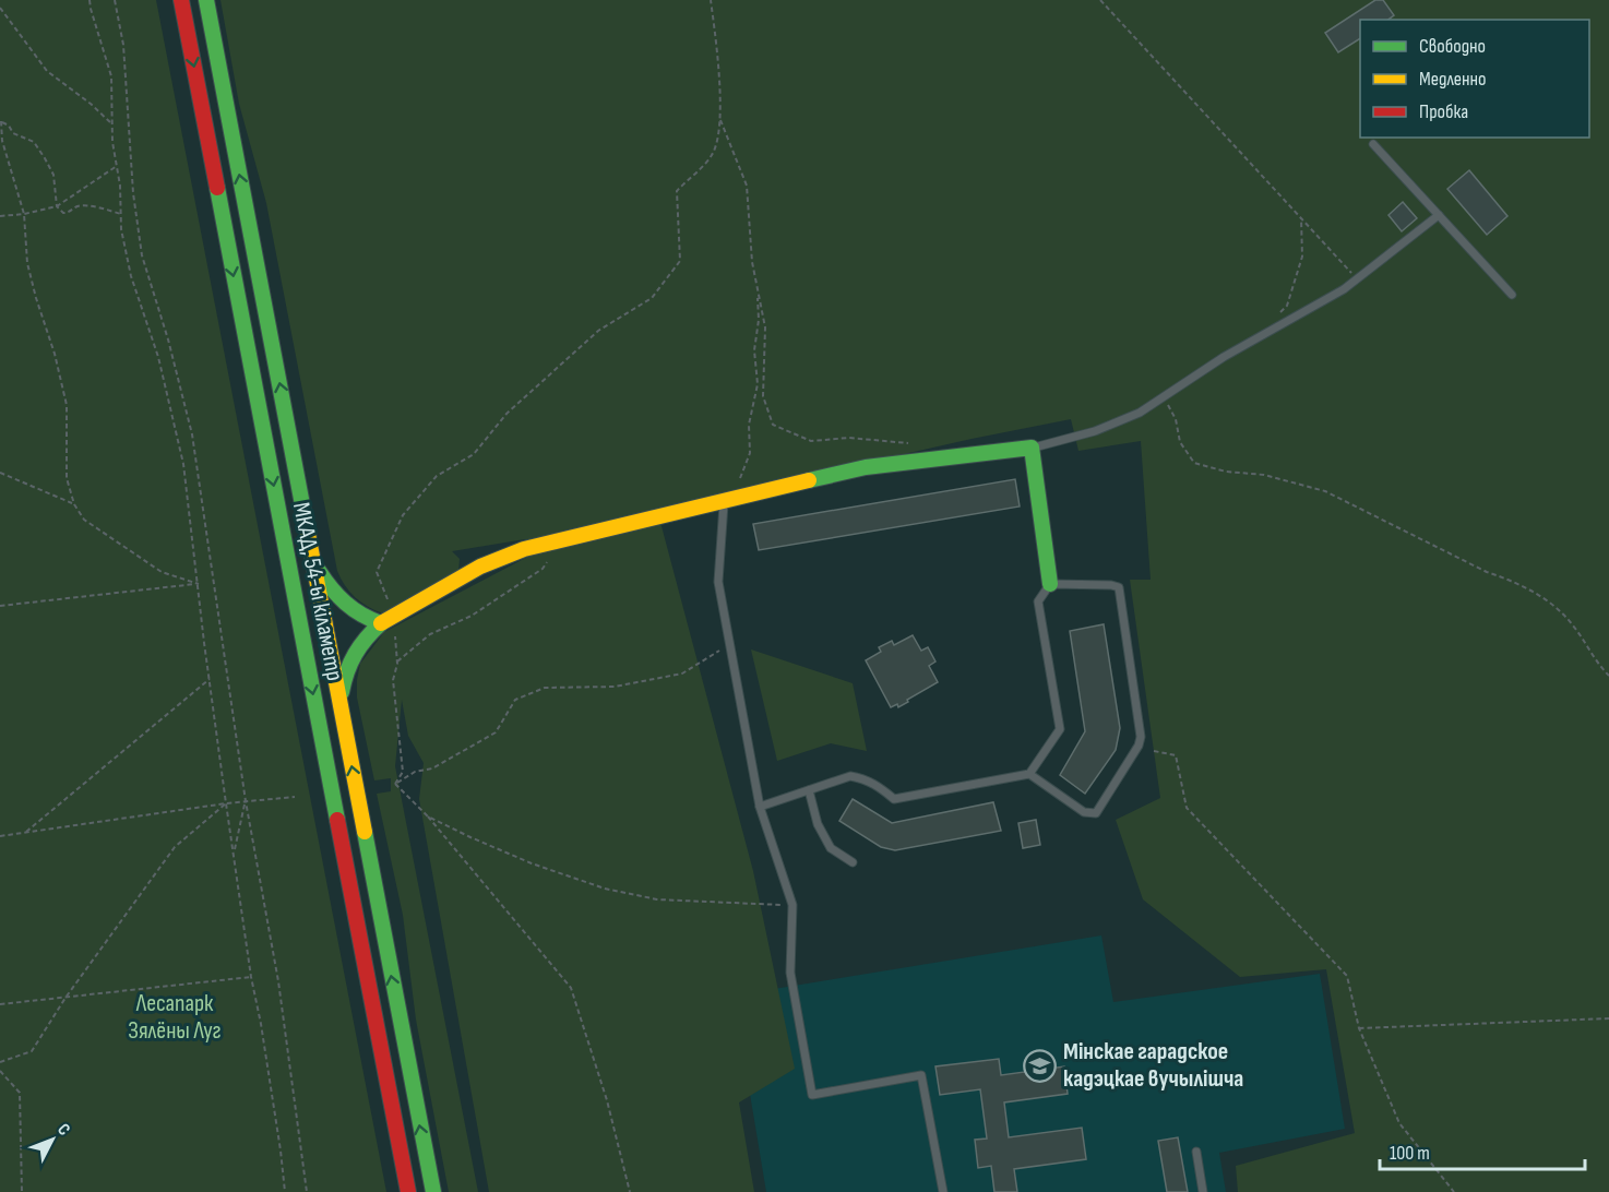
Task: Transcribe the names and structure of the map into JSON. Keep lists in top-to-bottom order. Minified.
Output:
{"streets":{"main road":["МКАД, 54-ы кіламетр"]},"parks":["Лесапарк Зялёны Луг"],"places":{"school or university":["Мінскае гарадское кадэцкае вучылішча"]},"legend":["Свободно","Медленно","Пробка"],"scale_bar":"100 m","north":"top right"}
